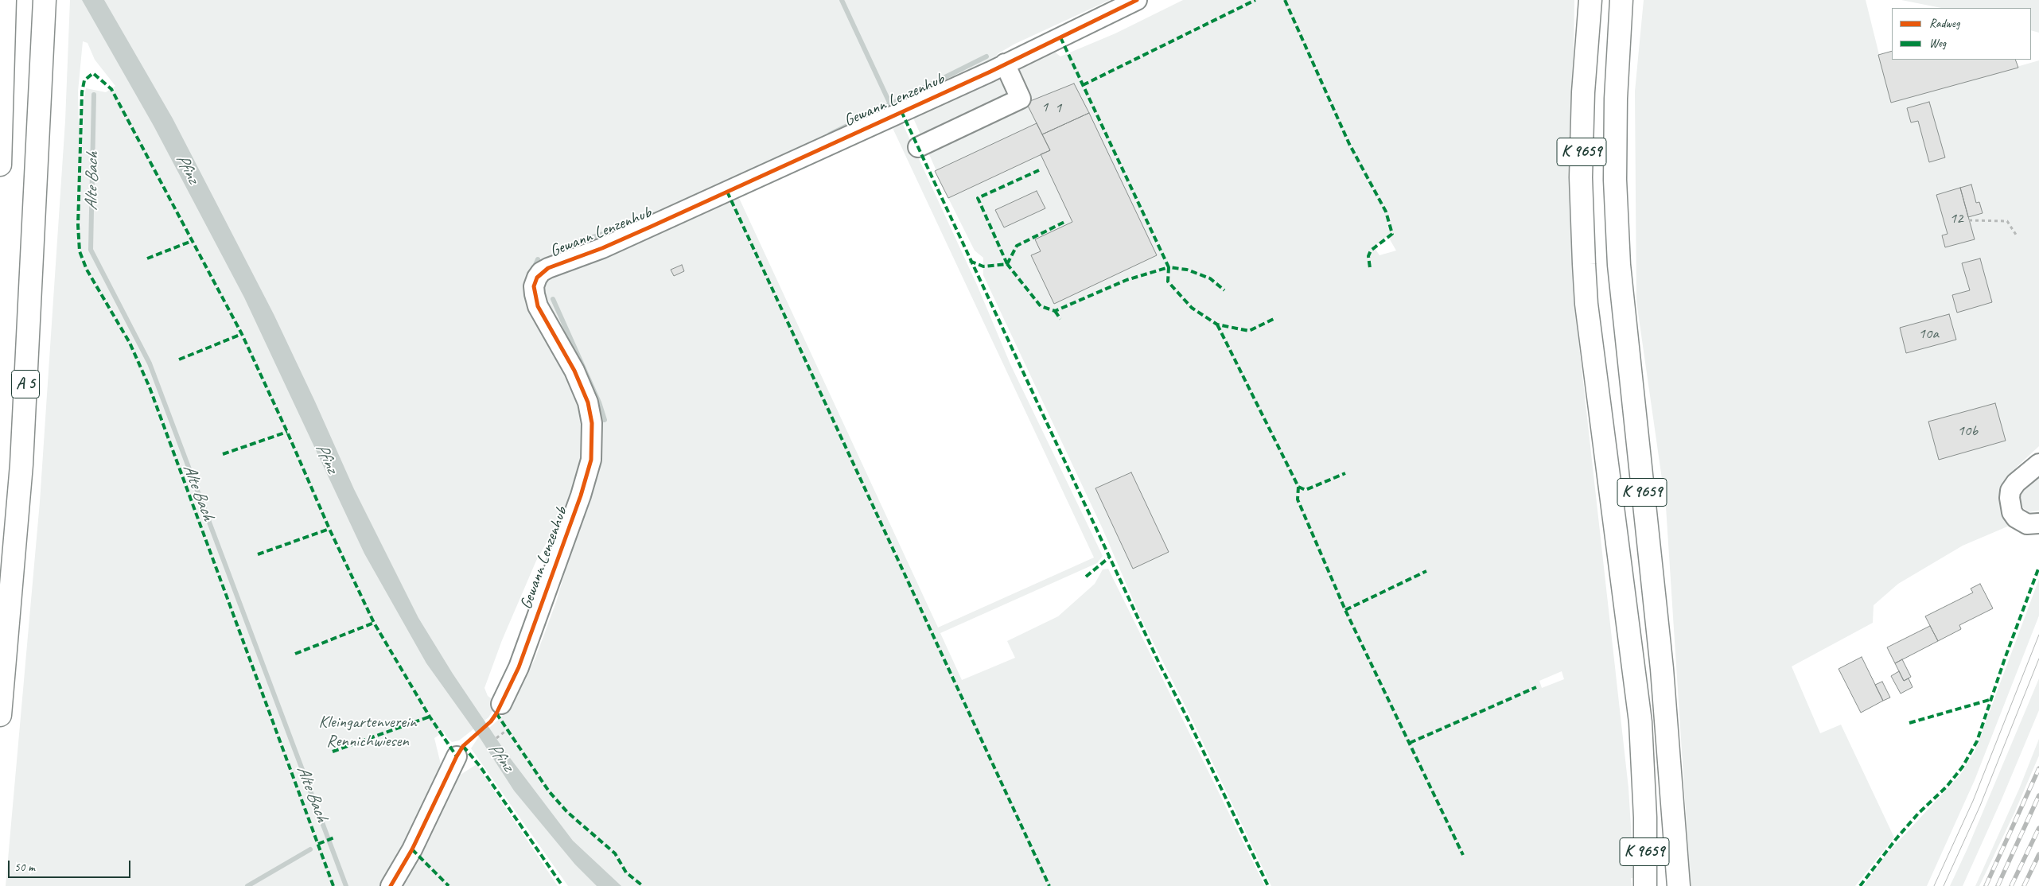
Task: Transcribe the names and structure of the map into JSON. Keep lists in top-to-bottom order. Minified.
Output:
{"streets":{"main road":["K 9659","A 5"],"street":["Gewann Lenzenhub"]},"water":["Pfinz","Alte Bach"],"parks":["Kleingartenverein Rennichwiesen"],"house_numbers":["1","1","12","10a","10b"],"legend":["Radweg","Weg"],"scale_bar":"50 m"}
